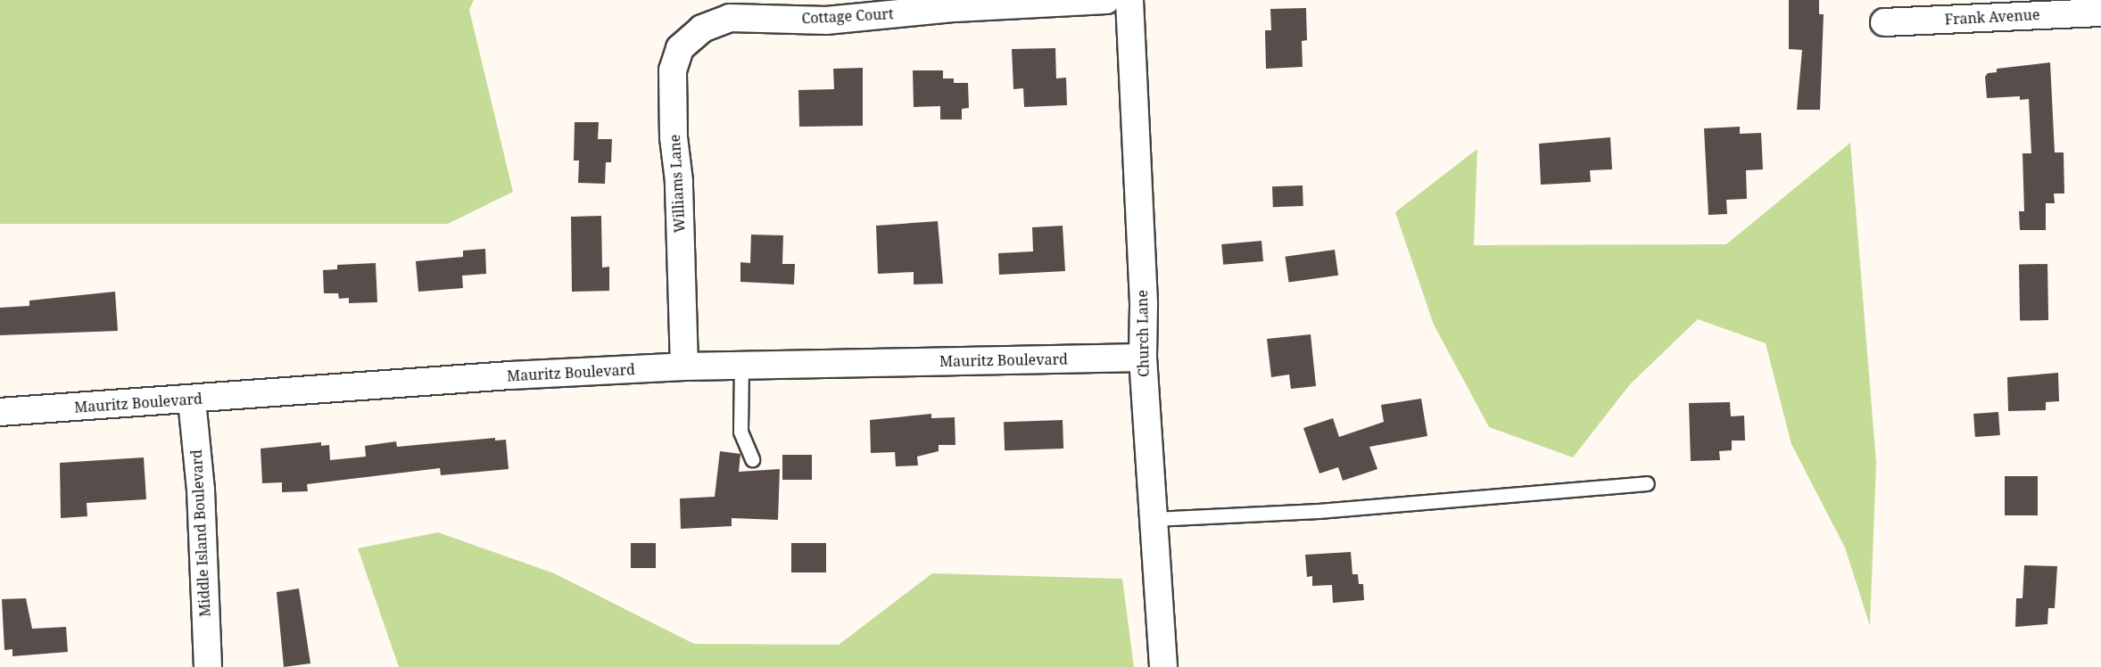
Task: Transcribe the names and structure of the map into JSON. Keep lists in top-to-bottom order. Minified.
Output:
{"streets":{"street":["Cottage Court","Frank Avenue","Williams Lane","Church Lane","Mauritz Boulevard","Middle Island Boulevard"]},"crossings":[["Cottage Court","Williams Lane"],["Williams Lane","Mauritz Boulevard"],["Church Lane","Mauritz Boulevard"],["Mauritz Boulevard","Middle Island Boulevard"]]}
